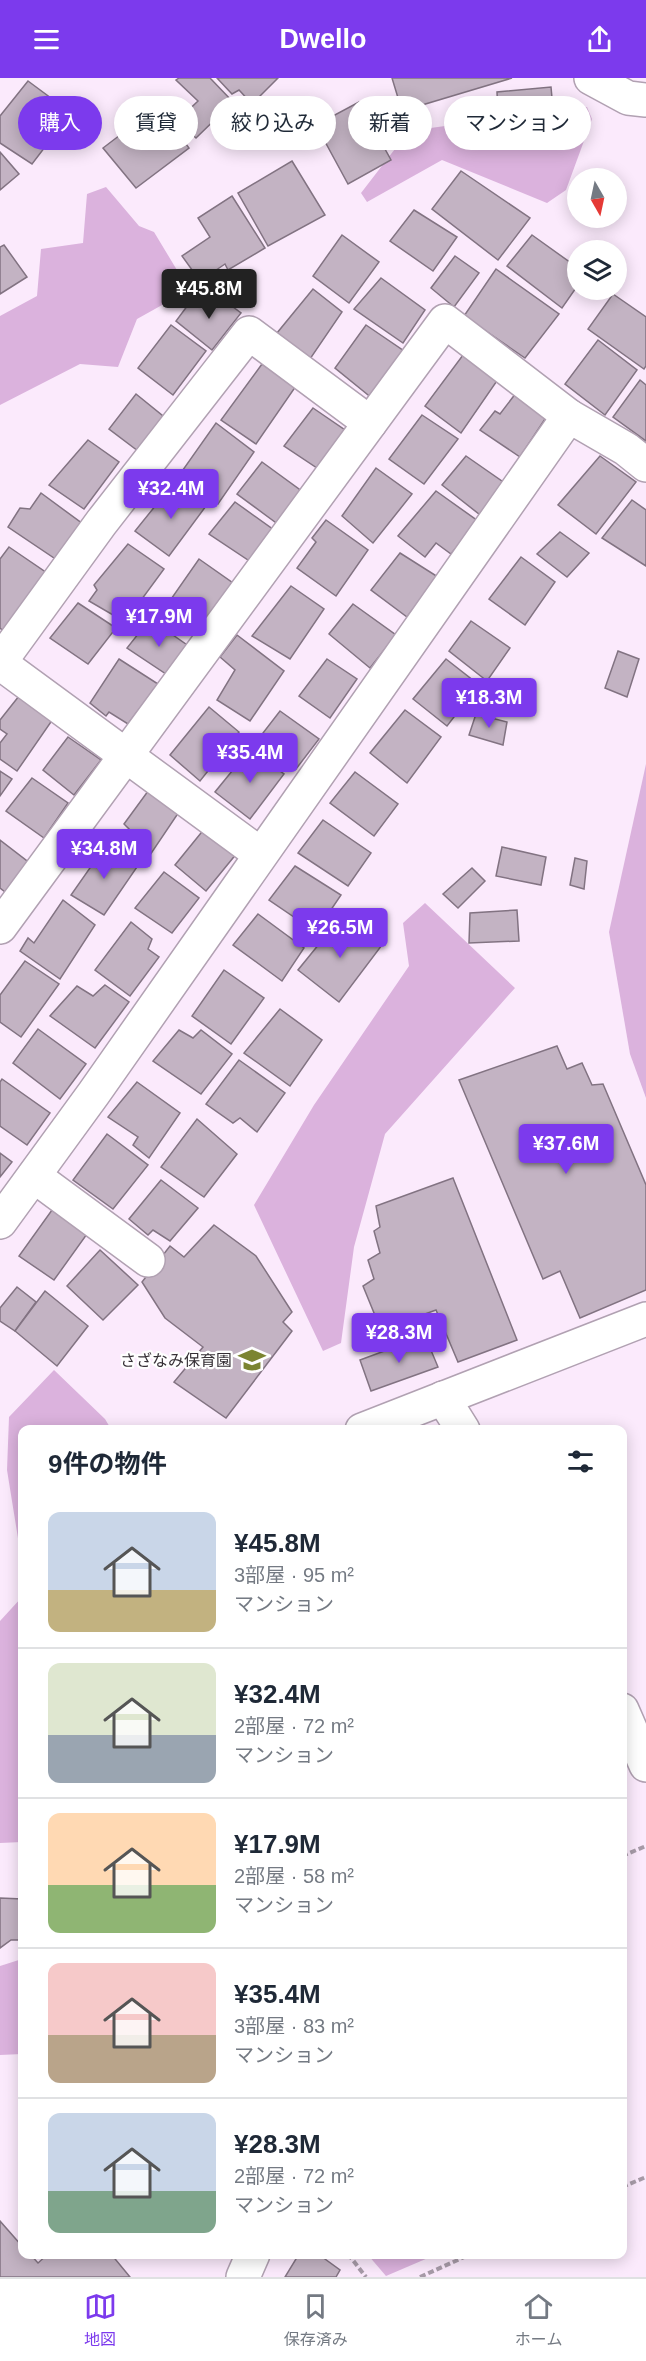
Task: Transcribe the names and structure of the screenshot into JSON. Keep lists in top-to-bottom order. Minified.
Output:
{"places":{"school or university":["さざなみ保育園"]},"north":"bottom","page":{"header":"Dwello","chip":["購入","賃貸","絞り込み","新着","マンション"],"price":["¥45.8M","¥32.4M","¥17.9M","¥18.3M","¥35.4M","¥34.8M","¥26.5M","¥37.6M","¥28.3M"],"heading":"9件の物件","list":[{"name":"¥45.8M","note":"3部屋 · 95 m² · マンション"},{"name":"¥32.4M","note":"2部屋 · 72 m² · マンション"},{"name":"¥17.9M","note":"2部屋 · 58 m² · マンション"},{"name":"¥35.4M","note":"3部屋 · 83 m² · マンション"},{"name":"¥28.3M","note":"2部屋 · 72 m² · マンション"}],"tabs":["地図","保存済み","ホーム"]}}
